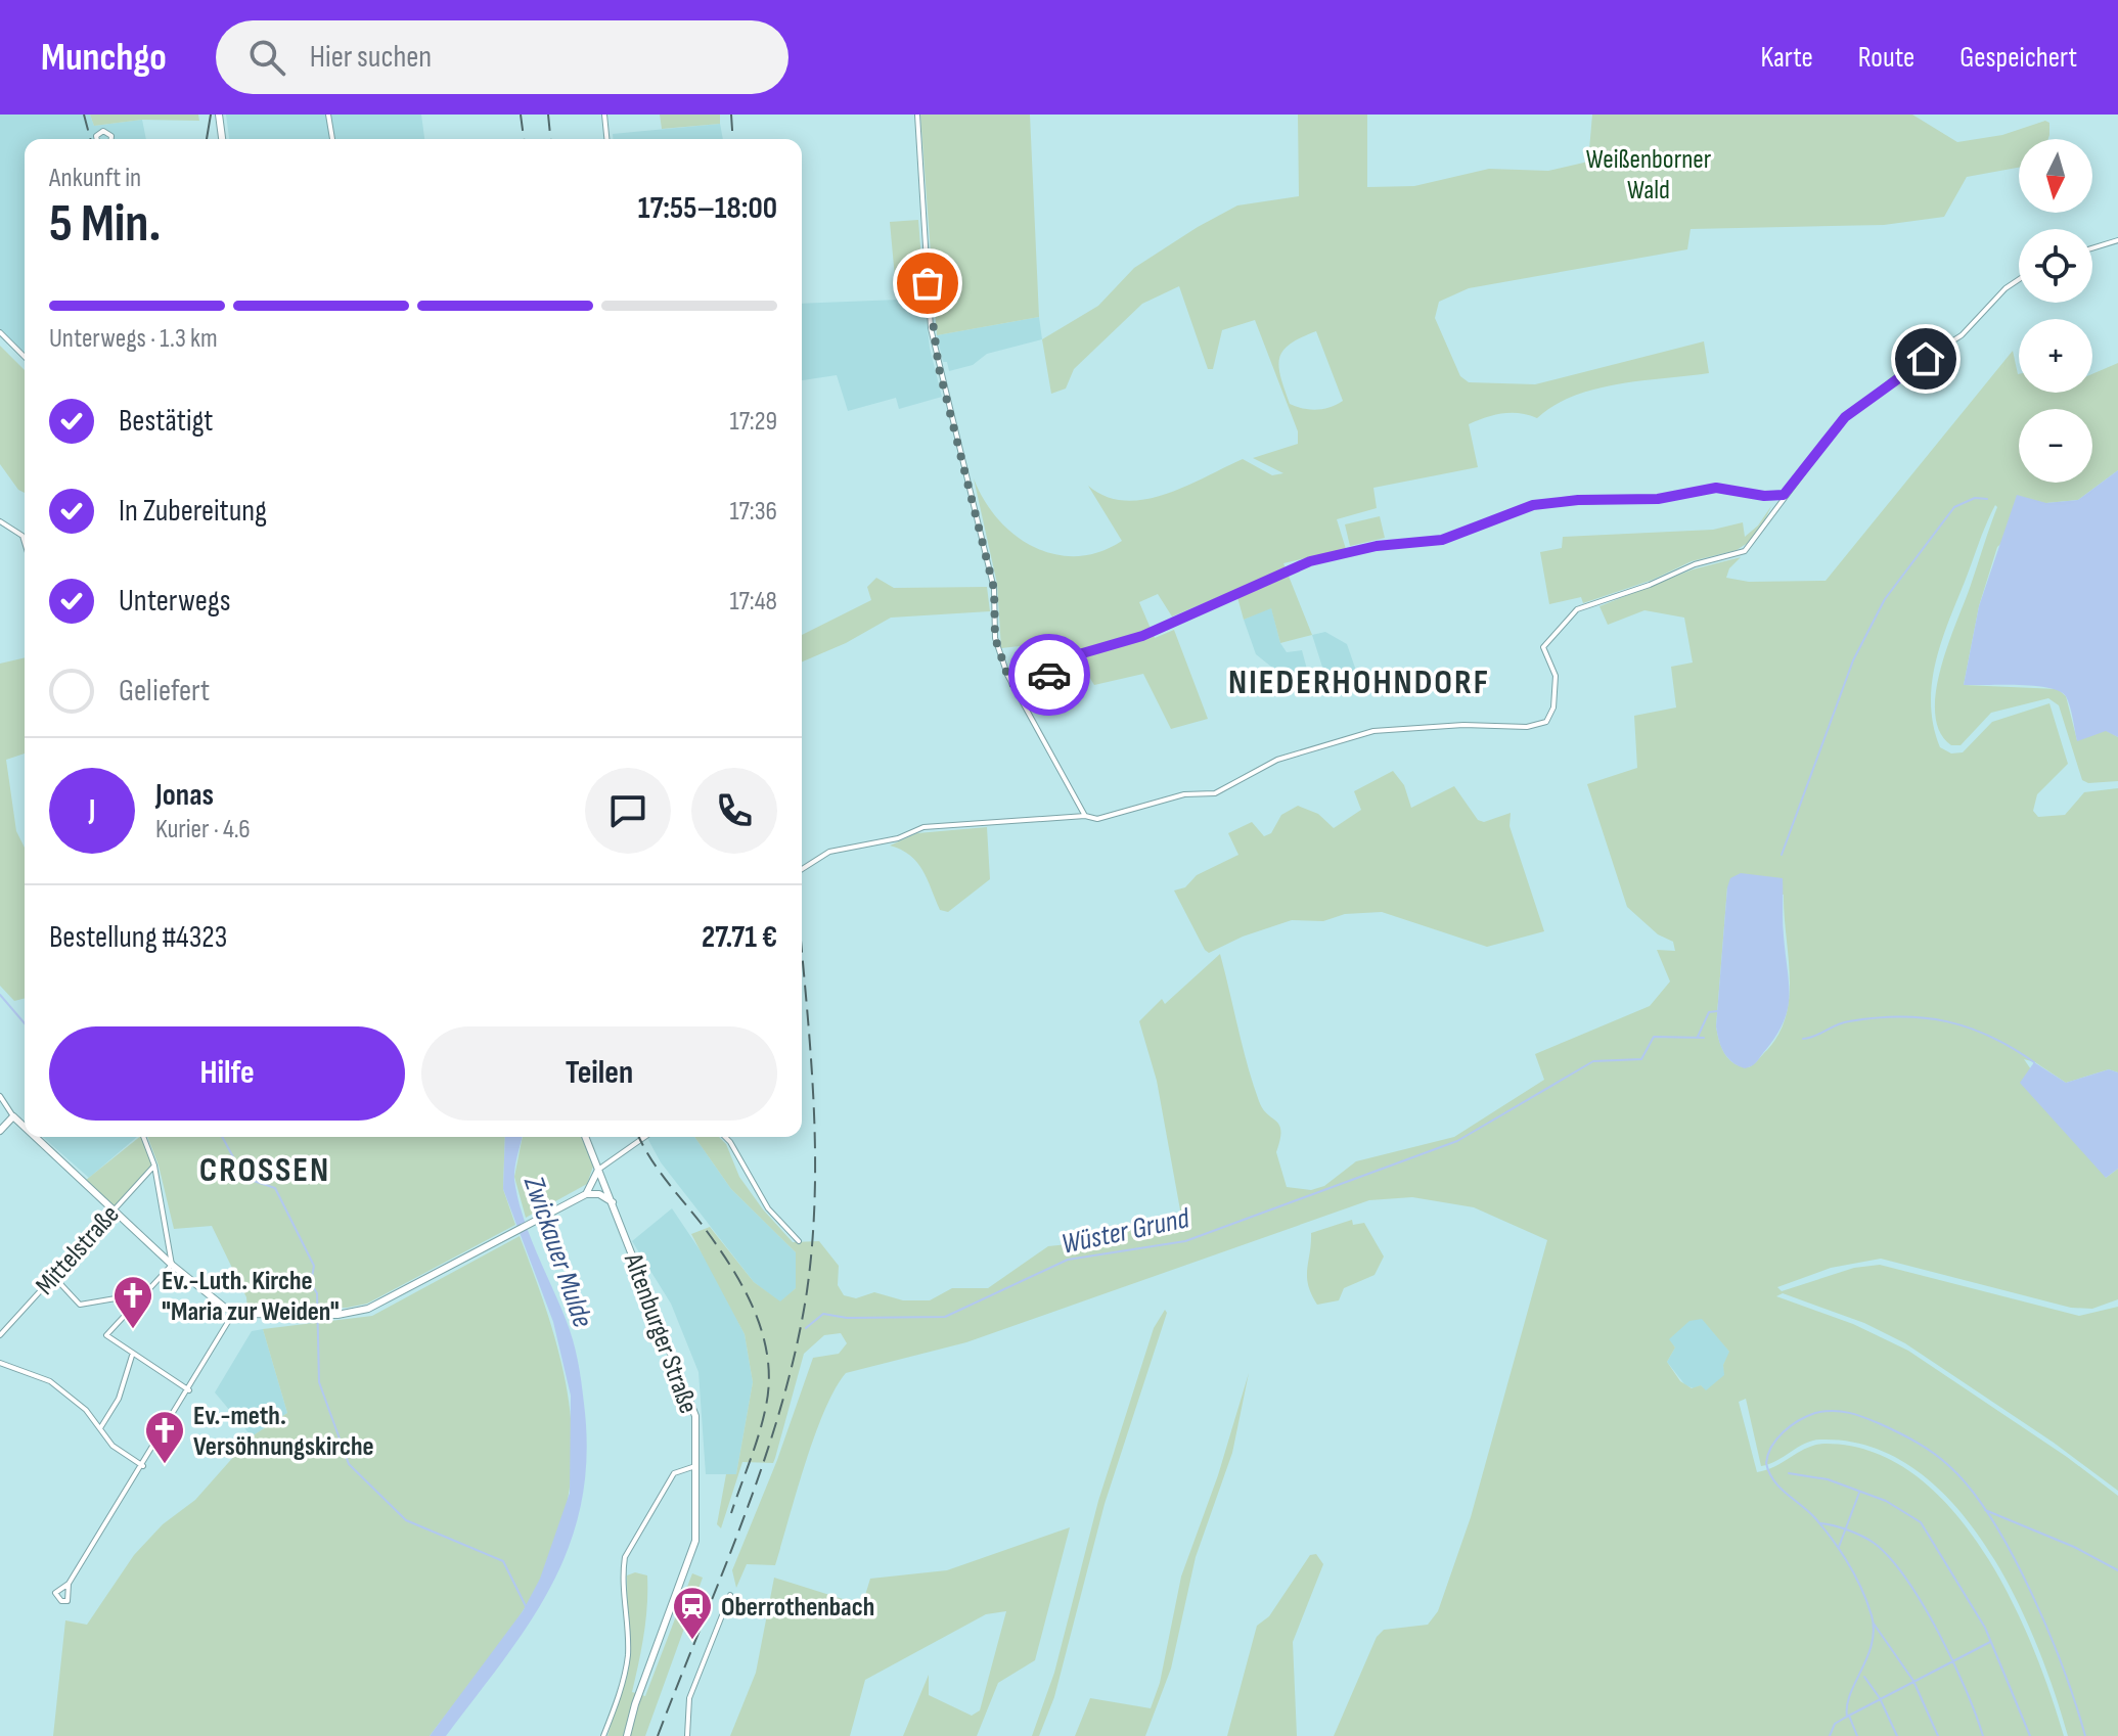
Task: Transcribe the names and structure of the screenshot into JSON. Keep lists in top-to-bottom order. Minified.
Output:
{"streets":{"street":["Mittelstraße","Altenburger Straße"]},"districts":["NIEDERHOHNDORF","CROSSEN"],"water":["Wüster Grund","Zwickauer Mulde"],"parks":["Weißenborner Wald"],"places":{"church":["Ev.-Luth. Kirche \"Maria zur Weiden\"","Ev.-meth. Versöhnungskirche"],"station":["Oberrothenbach"]},"north":"bottom","page":{"header":"Munchgo","search":"Hier suchen","nav":["Karte","Route","Gespeichert"],"map_buttons":["+","−"],"heading":["5 Min.","Ankunft in","17:55–18:00"],"panel":["Jonas","Kurier · 4.6","Bestellung #4323","27.71 €"],"bar":"Unterwegs · 1.3 km","list":[["Bestätigt","17:29"],["In Zubereitung","17:36"],["Unterwegs","17:48"],"Geliefert"],"round":"J","buttons":["Hilfe","Teilen"]}}
